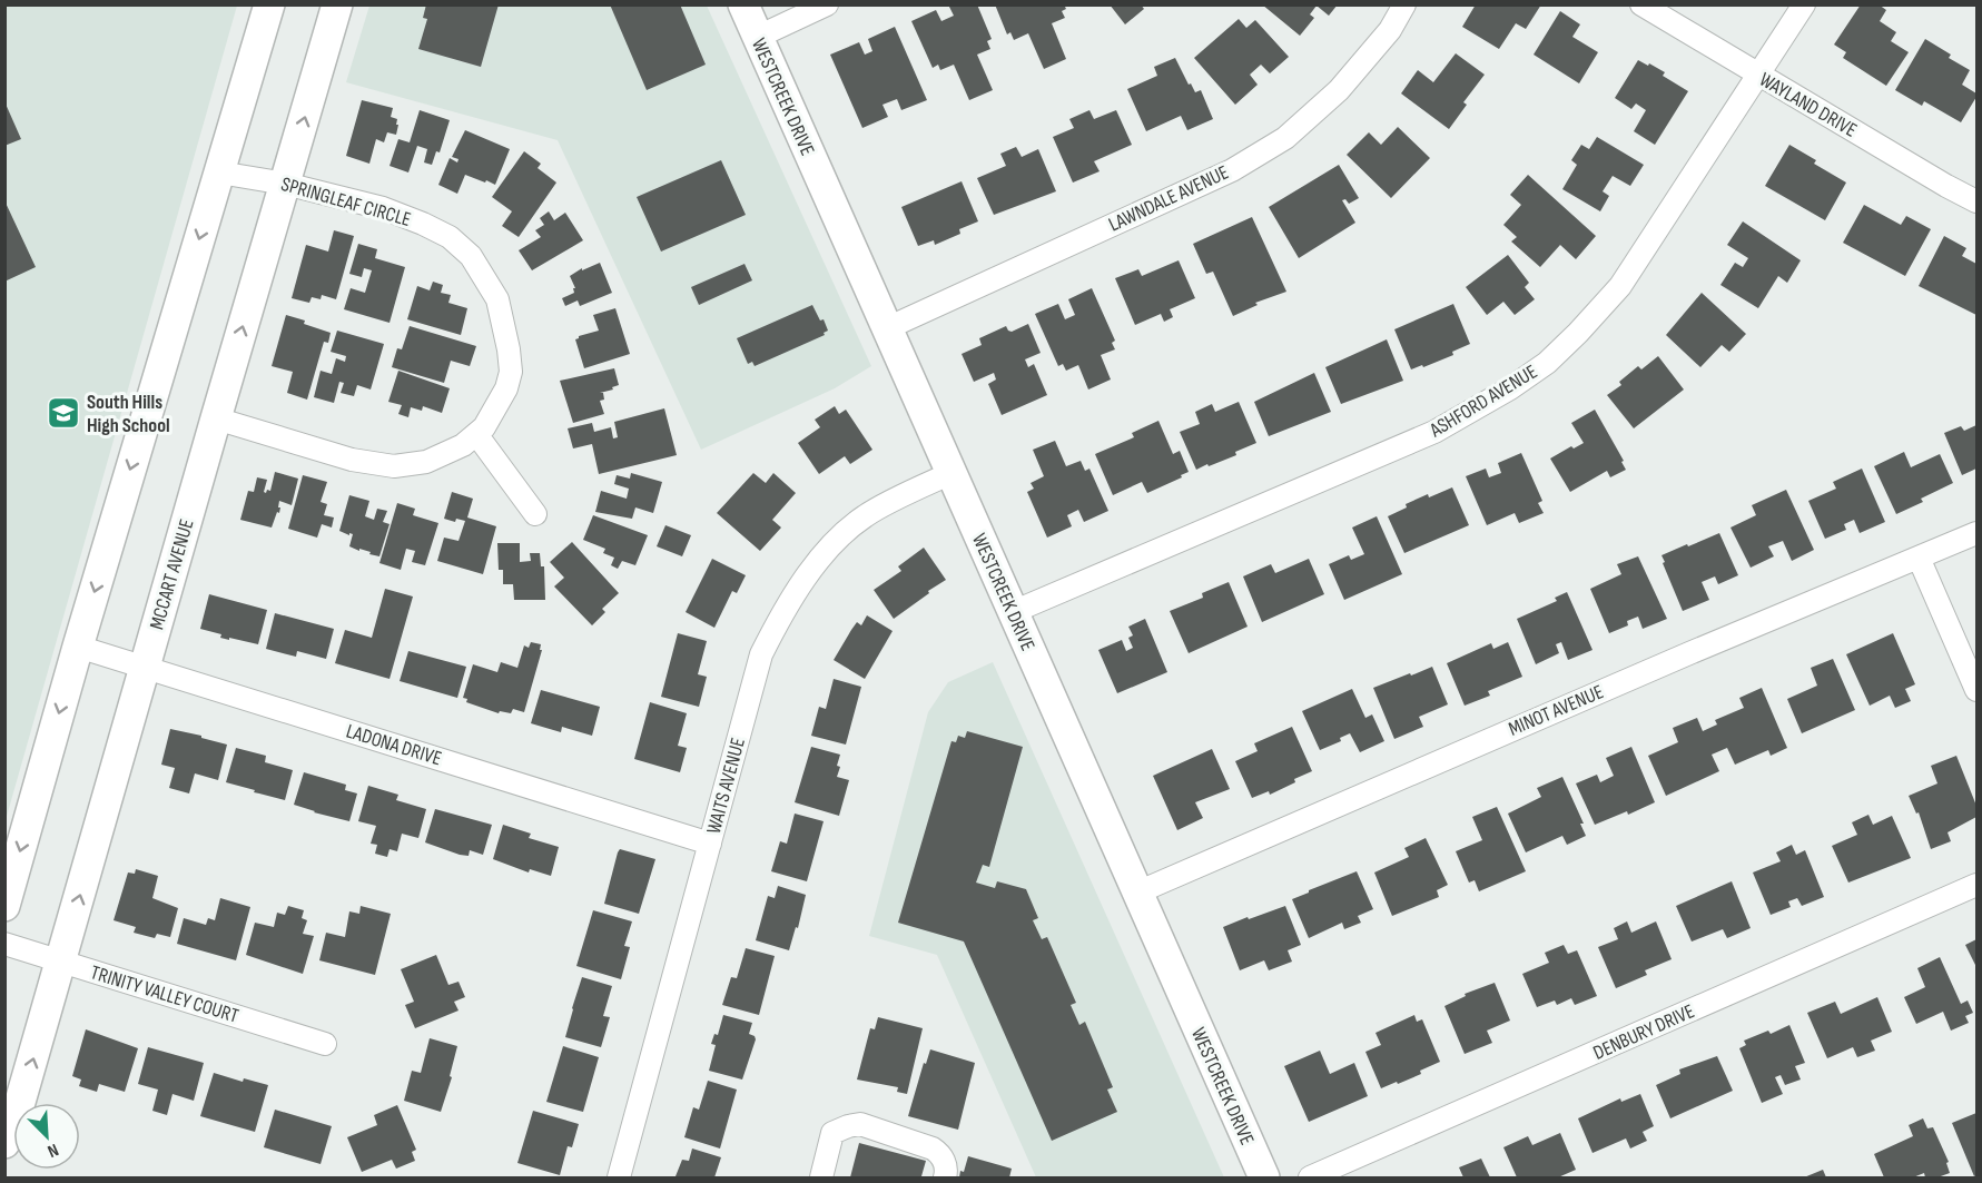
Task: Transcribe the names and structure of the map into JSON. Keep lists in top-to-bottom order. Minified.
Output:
{"streets":{"main road":["WESTCREEK DRIVE","MCCART AVENUE"],"street":["WAYLAND DRIVE","LAWNDALE AVENUE","SPRINGLEAF CIRCLE","ASHFORD AVENUE","MINOT AVENUE","LADONA DRIVE","WAITS AVENUE","TRINITY VALLEY COURT","DENBURY DRIVE"]},"crossings":[["WESTCREEK DRIVE","LAWNDALE AVENUE"],["WESTCREEK DRIVE","ASHFORD AVENUE"],["WESTCREEK DRIVE","MINOT AVENUE"],["WESTCREEK DRIVE","WAITS AVENUE"],["WAYLAND DRIVE","ASHFORD AVENUE"],["SPRINGLEAF CIRCLE","MCCART AVENUE"],["MCCART AVENUE","LADONA DRIVE"],["MCCART AVENUE","TRINITY VALLEY COURT"],["LADONA DRIVE","WAITS AVENUE"]],"places":{"school or university":["South Hills High School"]},"north":"bottom right"}
